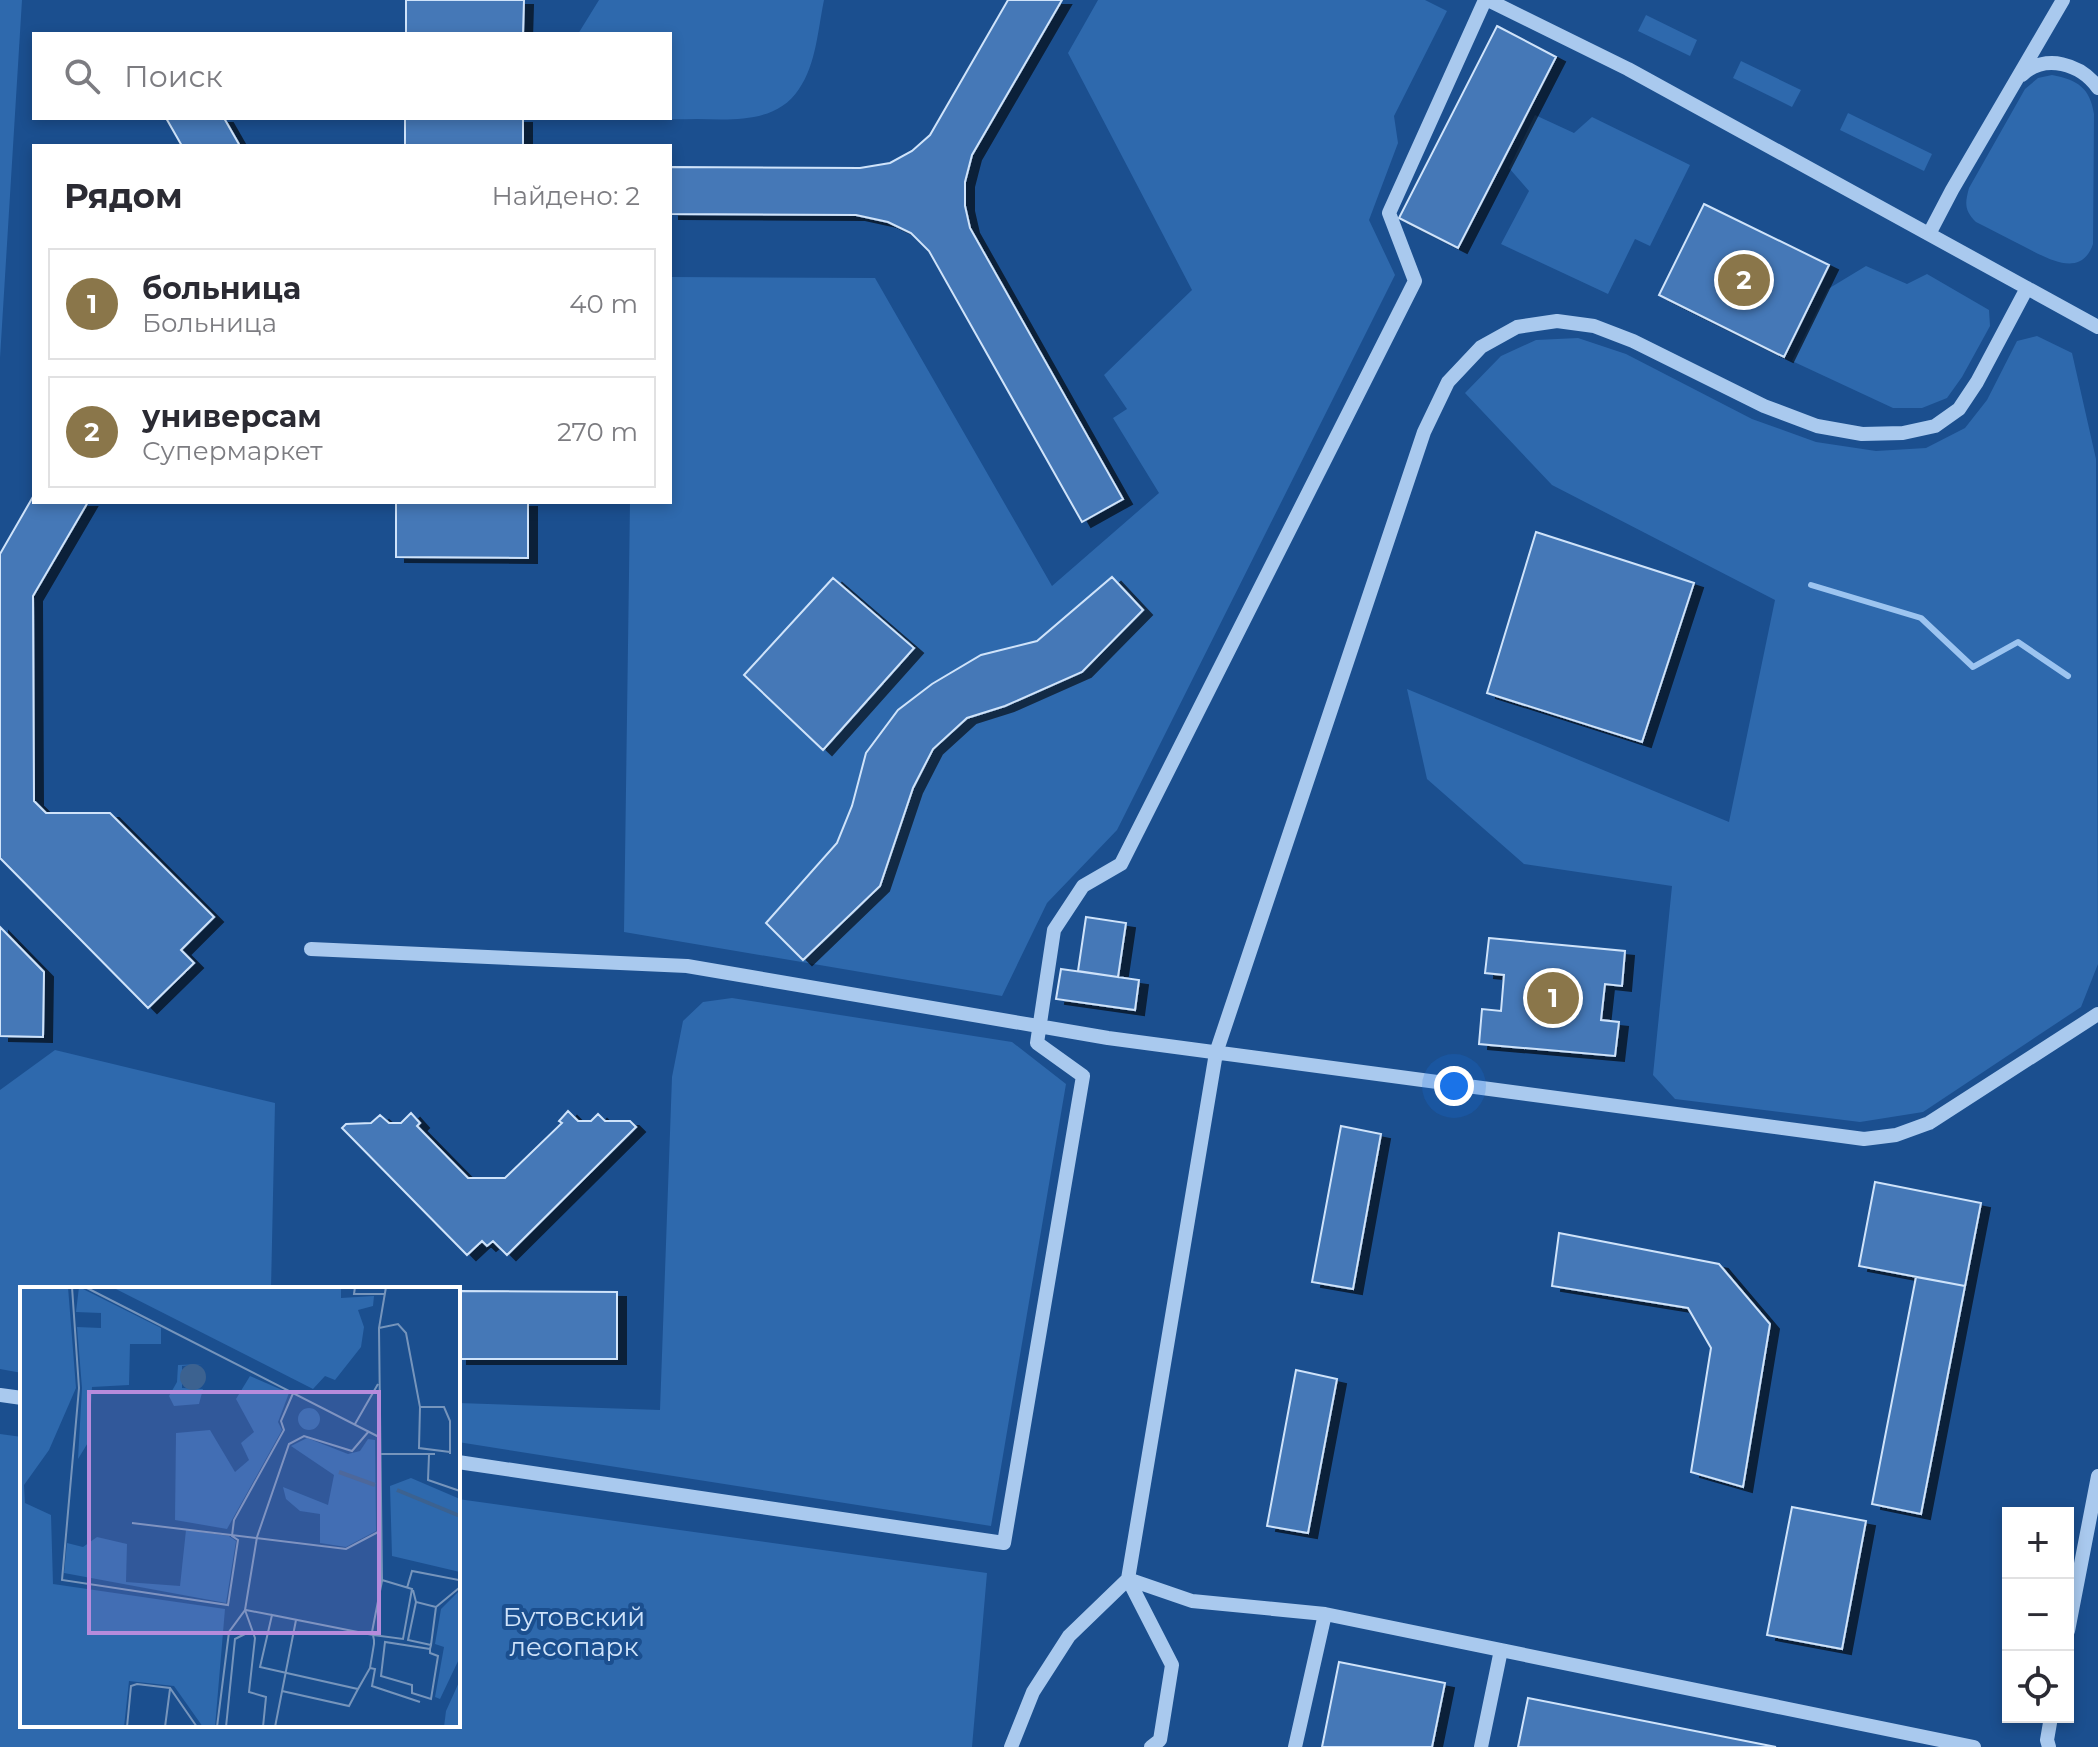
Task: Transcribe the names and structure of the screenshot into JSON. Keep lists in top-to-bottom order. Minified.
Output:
{"parks":["Бутовский лесопарк"],"page":{"search":"Поиск","heading":["Рядом","Найдено: 2"],"list":[{"mark":"1","name":"больница","note":"Больница","value":"40 m"},{"mark":"2","name":"универсам","note":"Супермаркет","value":"270 m"}],"pins":["2","1"],"map_buttons":["+","−"]}}
